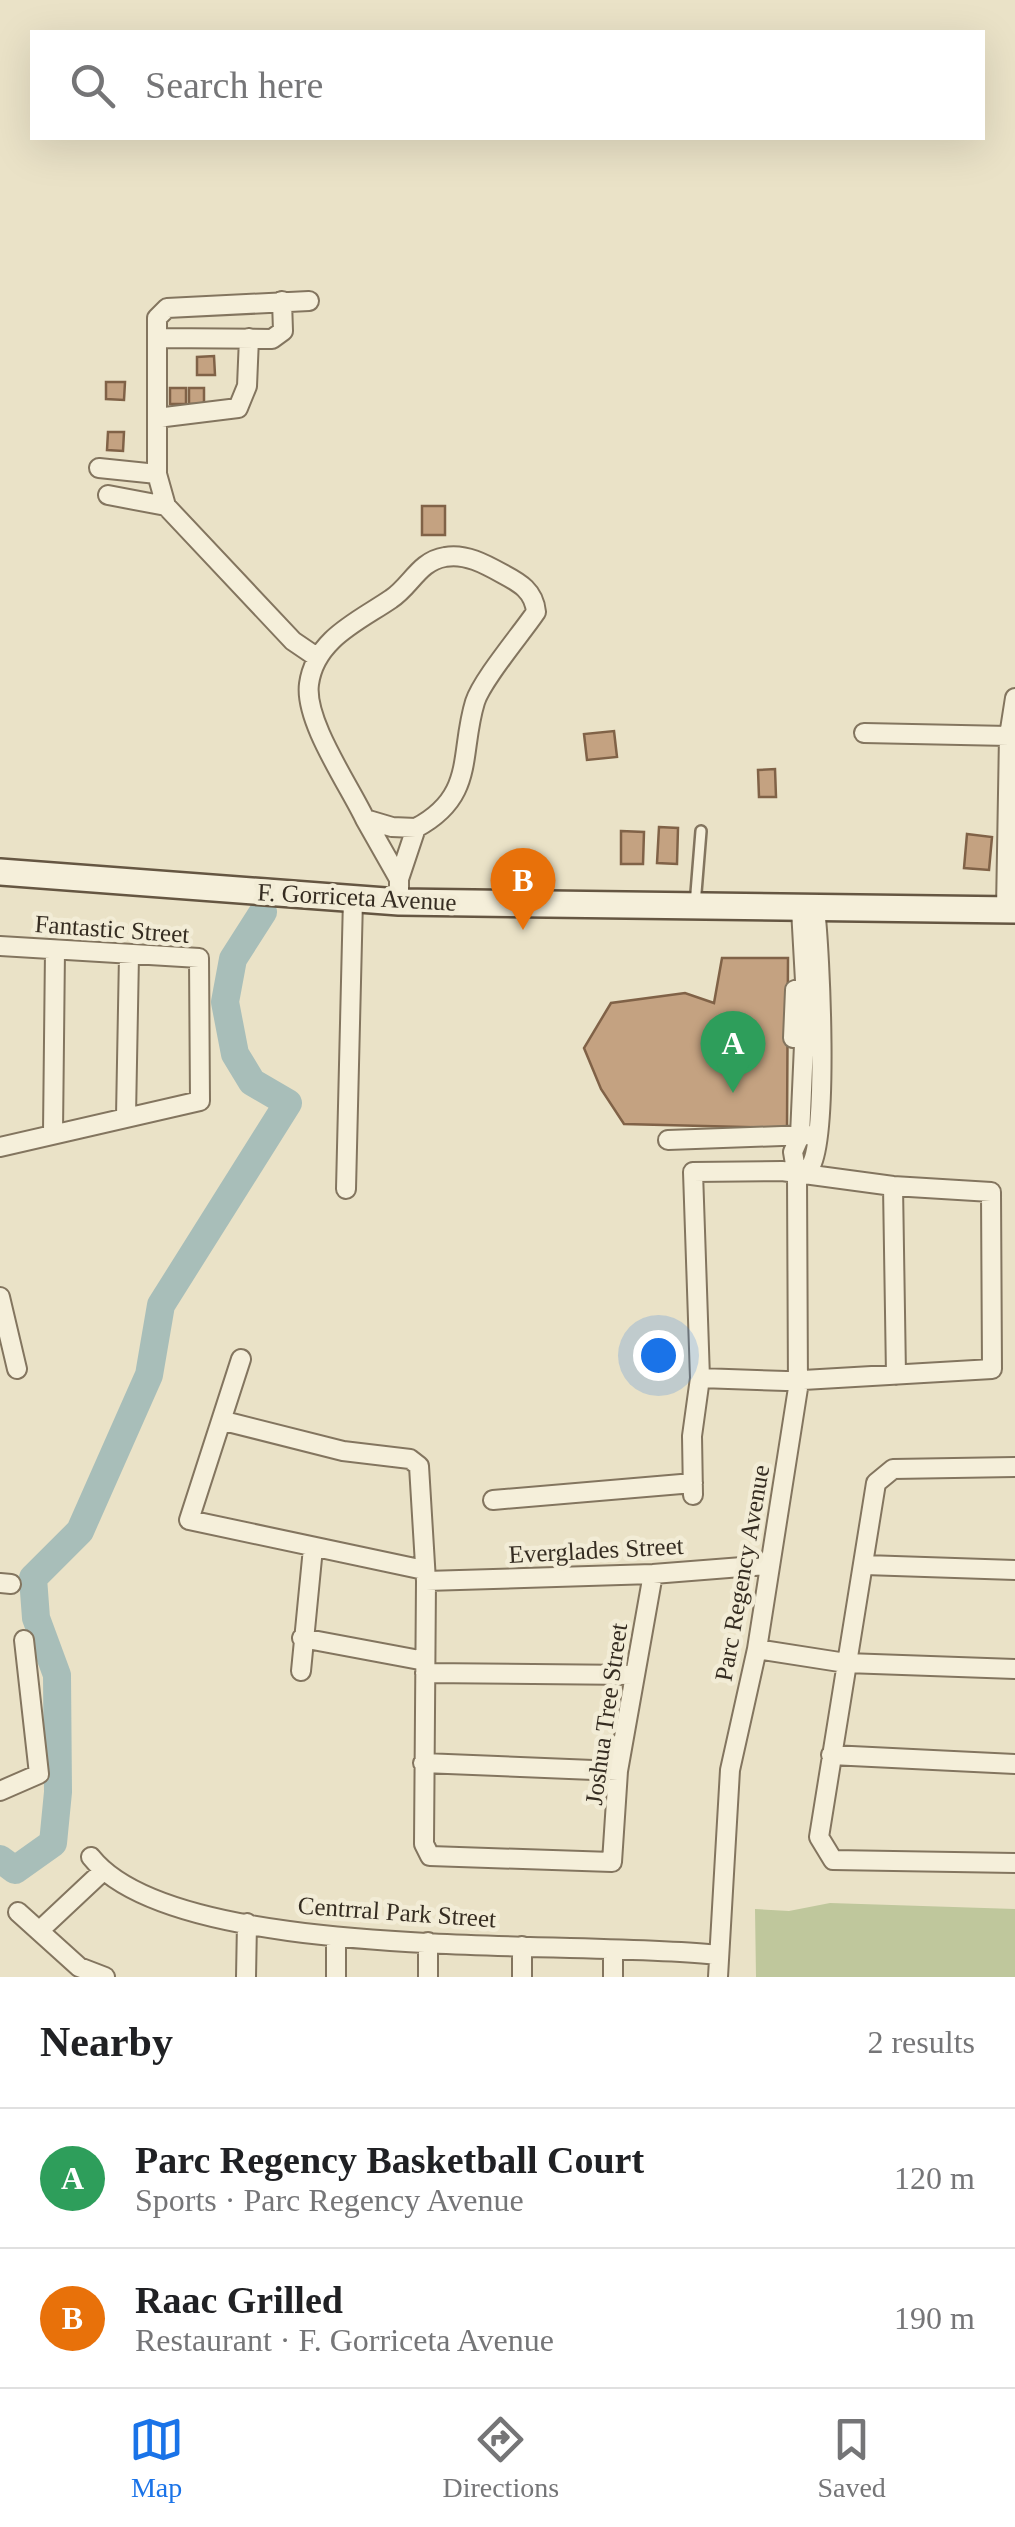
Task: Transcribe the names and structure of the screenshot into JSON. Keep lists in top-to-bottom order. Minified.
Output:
{"streets":{"main road":["F. Gorriceta Avenue"],"street":["Fantastic Street","Everglades Street","Parc Regency Avenue","Joshua Tree Street","Centrral Park Street"]},"crossings":[["Everglades Street","Parc Regency Avenue"],["Everglades Street","Joshua Tree Street"],["Parc Regency Avenue","Centrral Park Street"]],"page":{"search":"Search here","pins":["B","A"],"heading":["Nearby","2 results"],"list":[{"mark":"A","name":"Parc Regency Basketball Court","note":"Sports · Parc Regency Avenue","value":"120 m"},{"mark":"B","name":"Raac Grilled","note":"Restaurant · F. Gorriceta Avenue","value":"190 m"}],"nav":["Map","Directions","Saved"]}}
